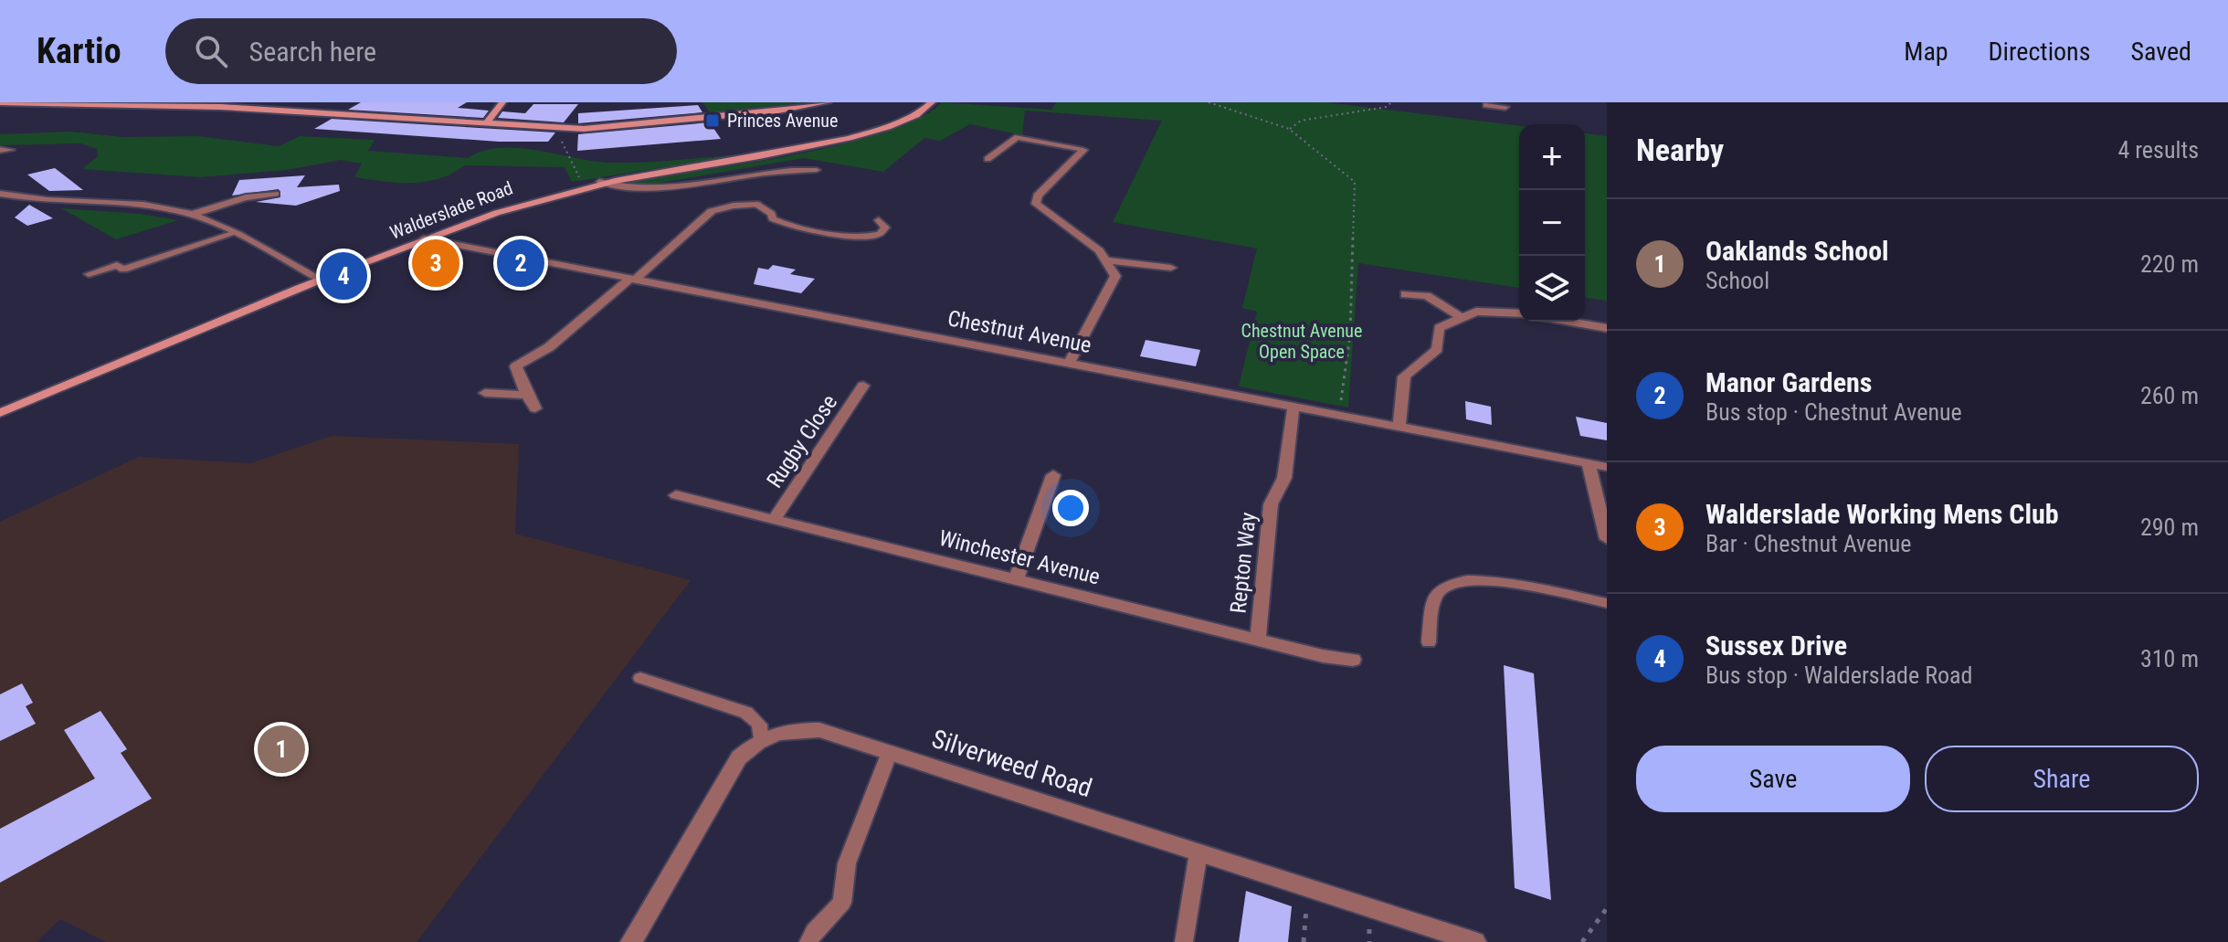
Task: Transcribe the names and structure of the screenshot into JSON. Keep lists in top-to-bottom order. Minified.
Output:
{"streets":{"street":["Walderslade Road","Chestnut Avenue","Rugby Close","Winchester Avenue","Repton Way","Silverweed Road"]},"crossings":[["Walderslade Road","Chestnut Avenue"],["Chestnut Avenue","Repton Way"],["Rugby Close","Winchester Avenue"],["Winchester Avenue","Repton Way"]],"parks":["Chestnut Avenue Open Space"],"places":{"transit":["Princes Avenue"]},"page":{"header":"Kartio","search":"Search here","nav":["Map","Directions","Saved"],"heading":["Nearby","4 results"],"map_buttons":["+","−"],"list":[{"mark":"1","name":"Oaklands School","note":"School","value":"220 m"},{"mark":"2","name":"Manor Gardens","note":"Bus stop · Chestnut Avenue","value":"260 m"},{"mark":"3","name":"Walderslade Working Mens Club","note":"Bar · Chestnut Avenue","value":"290 m"},{"mark":"4","name":"Sussex Drive","note":"Bus stop · Walderslade Road","value":"310 m"}],"pins":["2","3","4","1"],"buttons":["Save","Share"]}}
